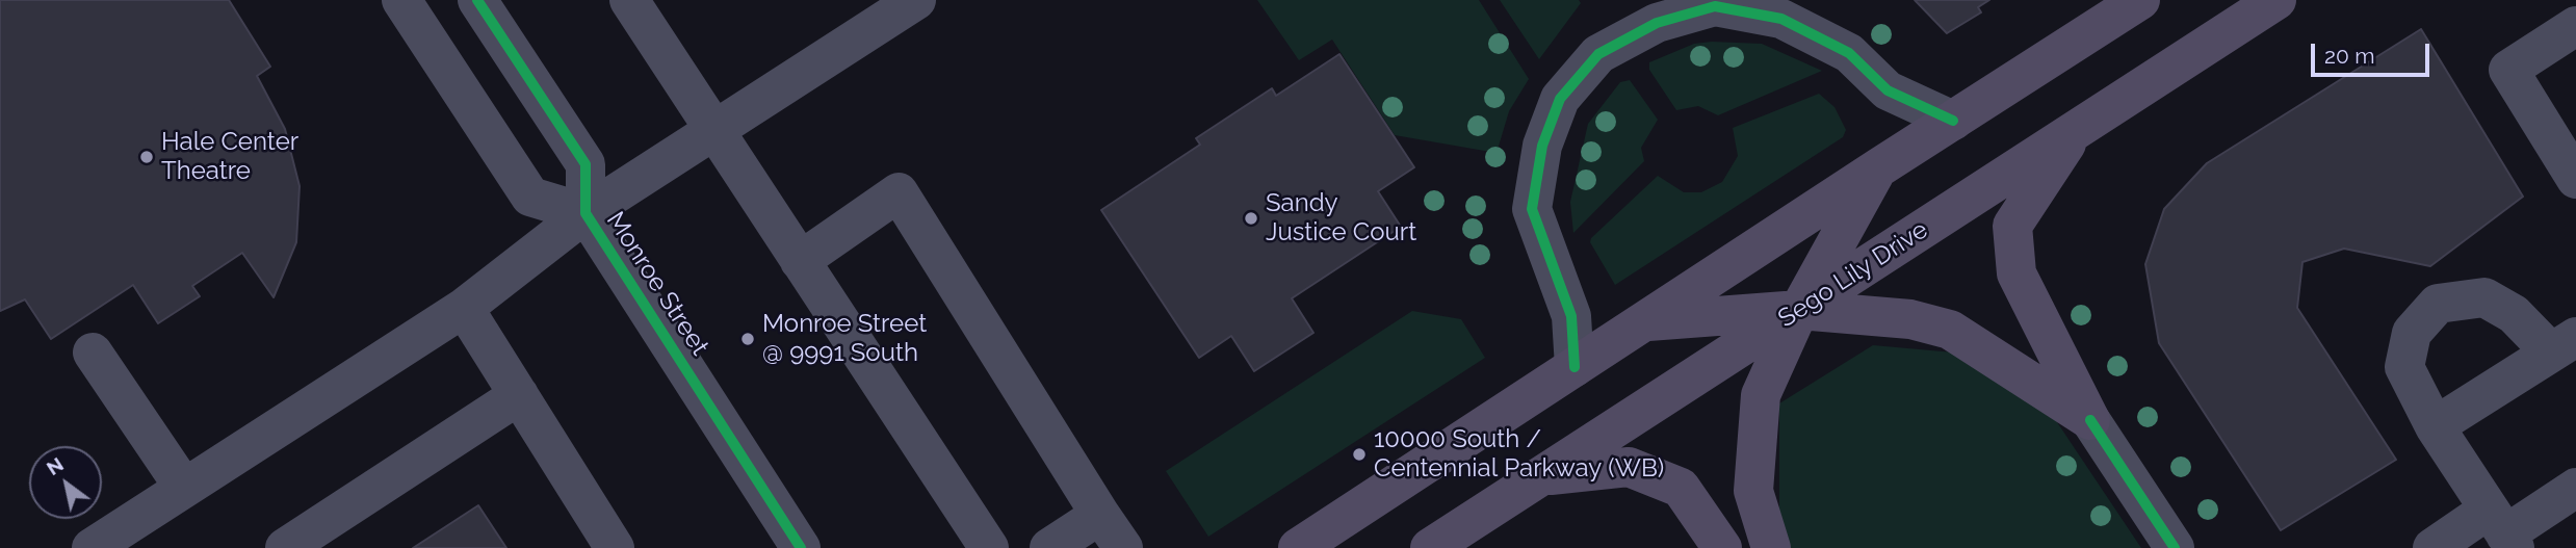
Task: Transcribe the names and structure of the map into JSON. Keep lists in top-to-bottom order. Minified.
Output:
{"streets":{"main road":["Sego Lily Drive"],"street":["Monroe Street"]},"places":["Hale Center Theatre","Sandy Justice Court","Monroe Street @ 9991 South","10000 South / Centennial Parkway (WB)"],"scale_bar":"20 m","north":"top left"}
